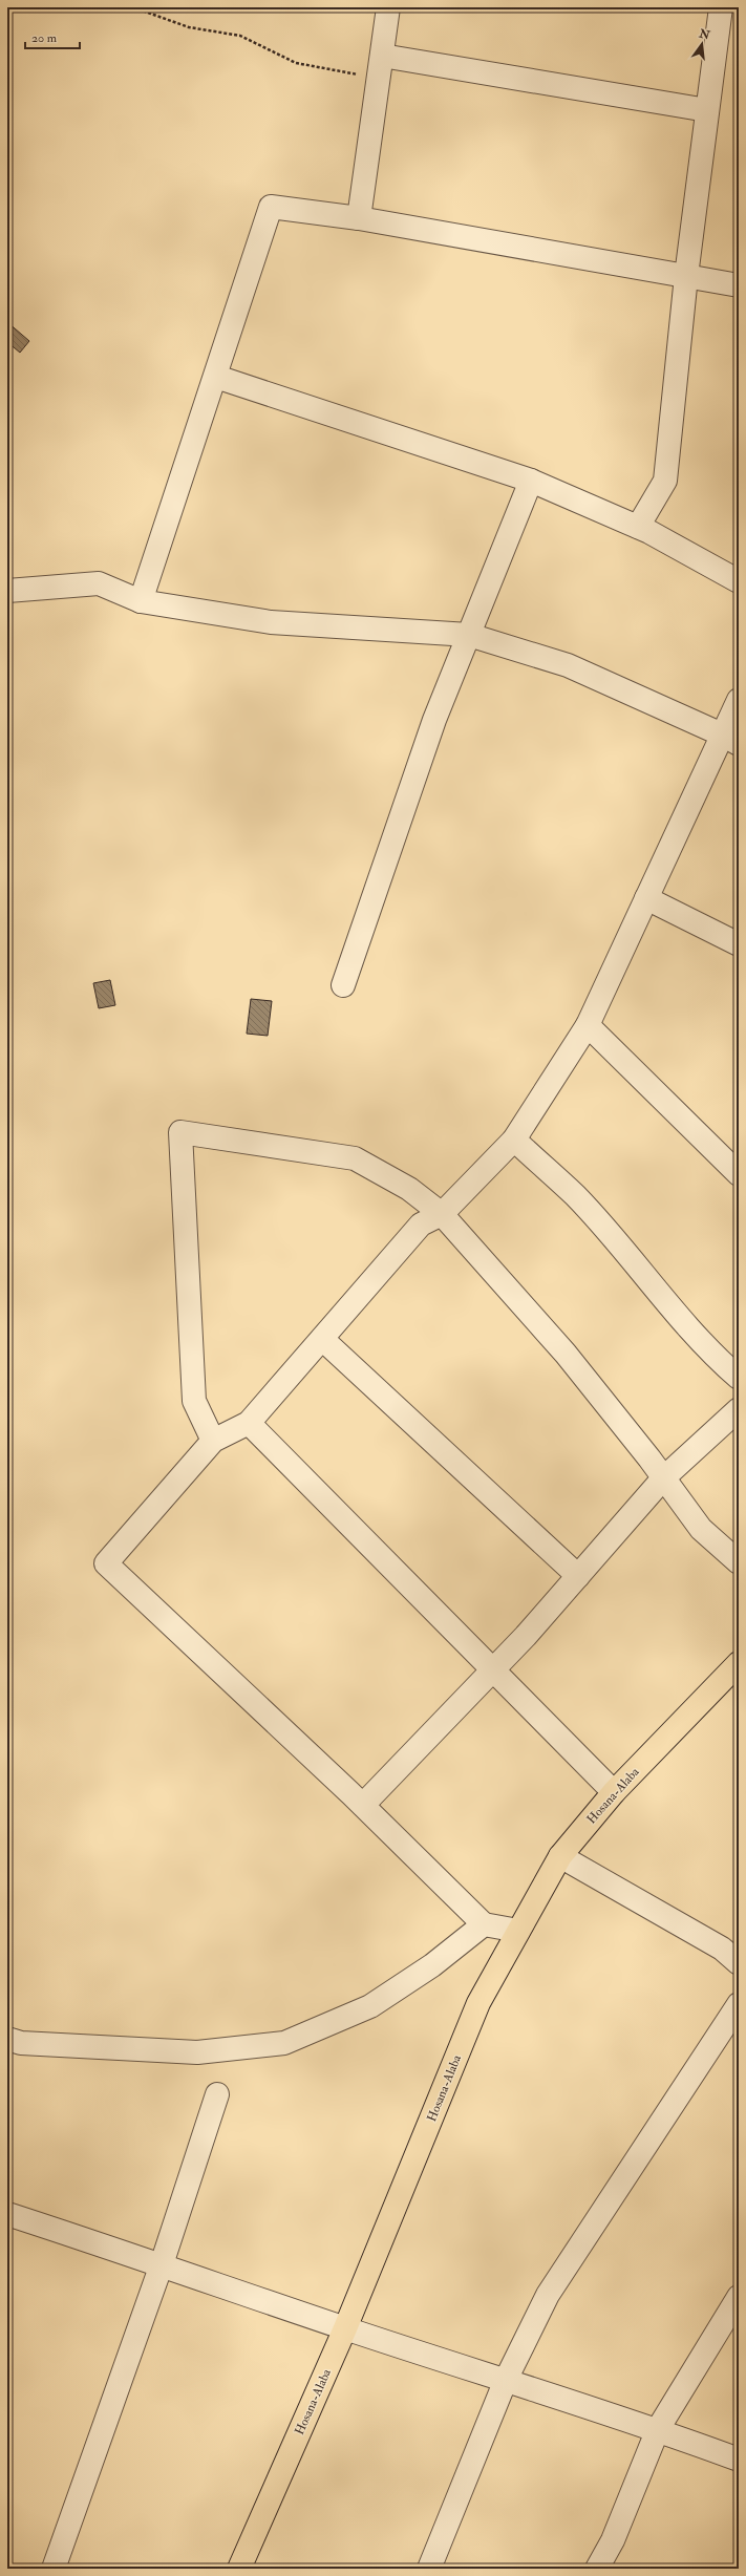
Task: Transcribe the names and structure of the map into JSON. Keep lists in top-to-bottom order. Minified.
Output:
{"streets":{"main road":["Hosana-Alaba"]},"scale_bar":"20 m","north":"top"}
